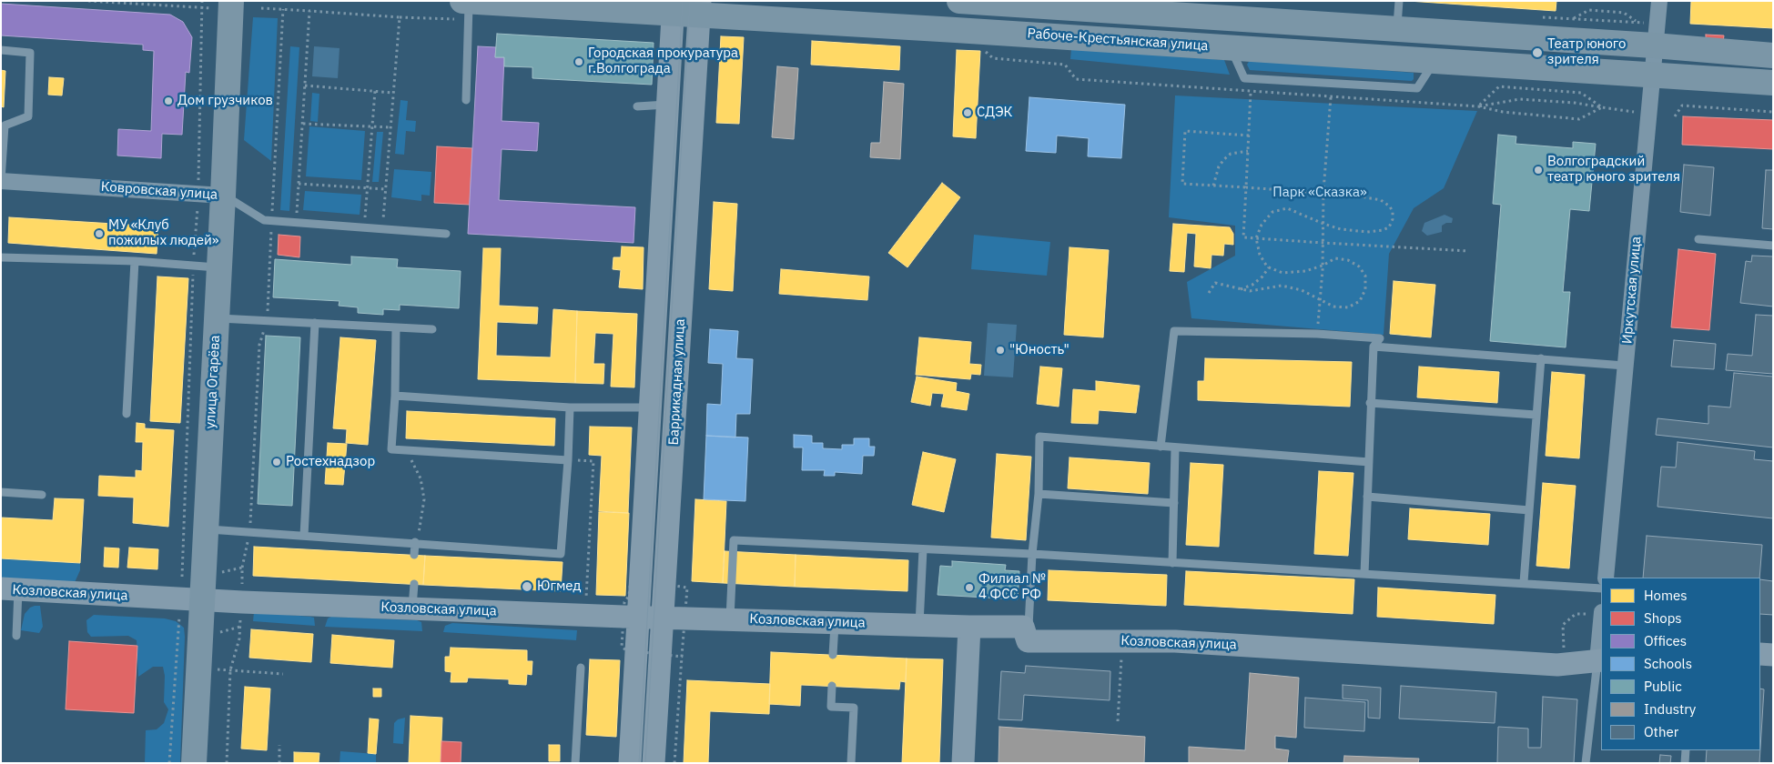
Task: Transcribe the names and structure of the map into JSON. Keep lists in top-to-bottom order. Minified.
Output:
{"streets":{"main road":["Рабоче-Крестьянская улица","улица Огарёва"],"street":["Ковровская улица","Иркутская улица","Баррикадная улица","Козловская улица"]},"crossings":[["Рабоче-Крестьянская улица","Иркутская улица"],["Рабоче-Крестьянская улица","Баррикадная улица"],["Ковровская улица","улица Огарёва"],["улица Огарёва","Козловская улица"],["Баррикадная улица","Козловская улица"]],"parks":["Парк «Сказка»"],"places":["Театр юного зрителя","Городская прокуратура г.Волгограда","Дом грузчиков","СДЭК","Волгоградский театр юного зрителя","МУ «Клуб пожилых людей»","\"Юность\"","Ростехнадзор","Югмед","Филиал № 4 ФСС РФ"],"legend":["Homes","Shops","Offices","Schools","Public","Industry","Other"]}
